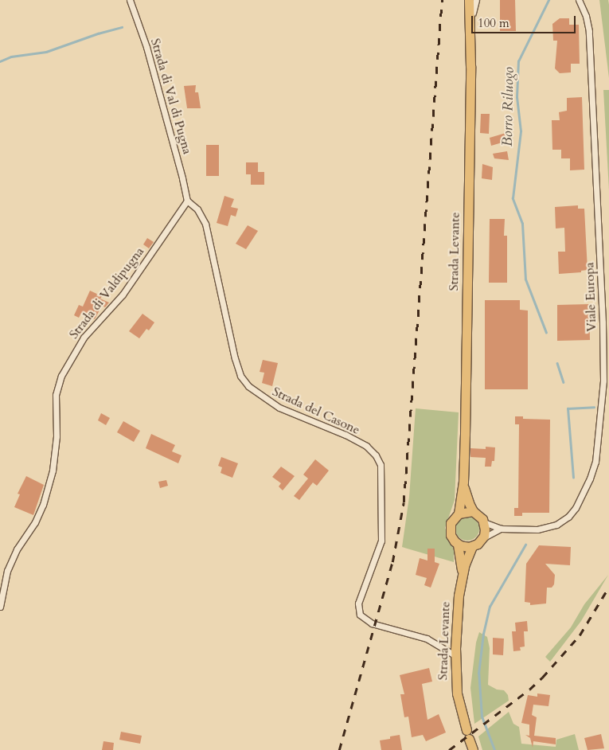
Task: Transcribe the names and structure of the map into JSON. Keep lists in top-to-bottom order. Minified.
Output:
{"streets":{"main road":["Strada Levante"],"street":["Strada di Val di Pugna","Strada di Valdipugna","Viale Europa","Strada del Casone"]},"crossings":[["Strada di Val di Pugna","Strada di Valdipugna"],["Strada di Val di Pugna","Strada del Casone"],["Strada Levante","Viale Europa"],["Strada Levante","Strada del Casone"],["Strada di Valdipugna","Strada del Casone"]],"water":["Borro Riluogo"],"scale_bar":"100 m"}
